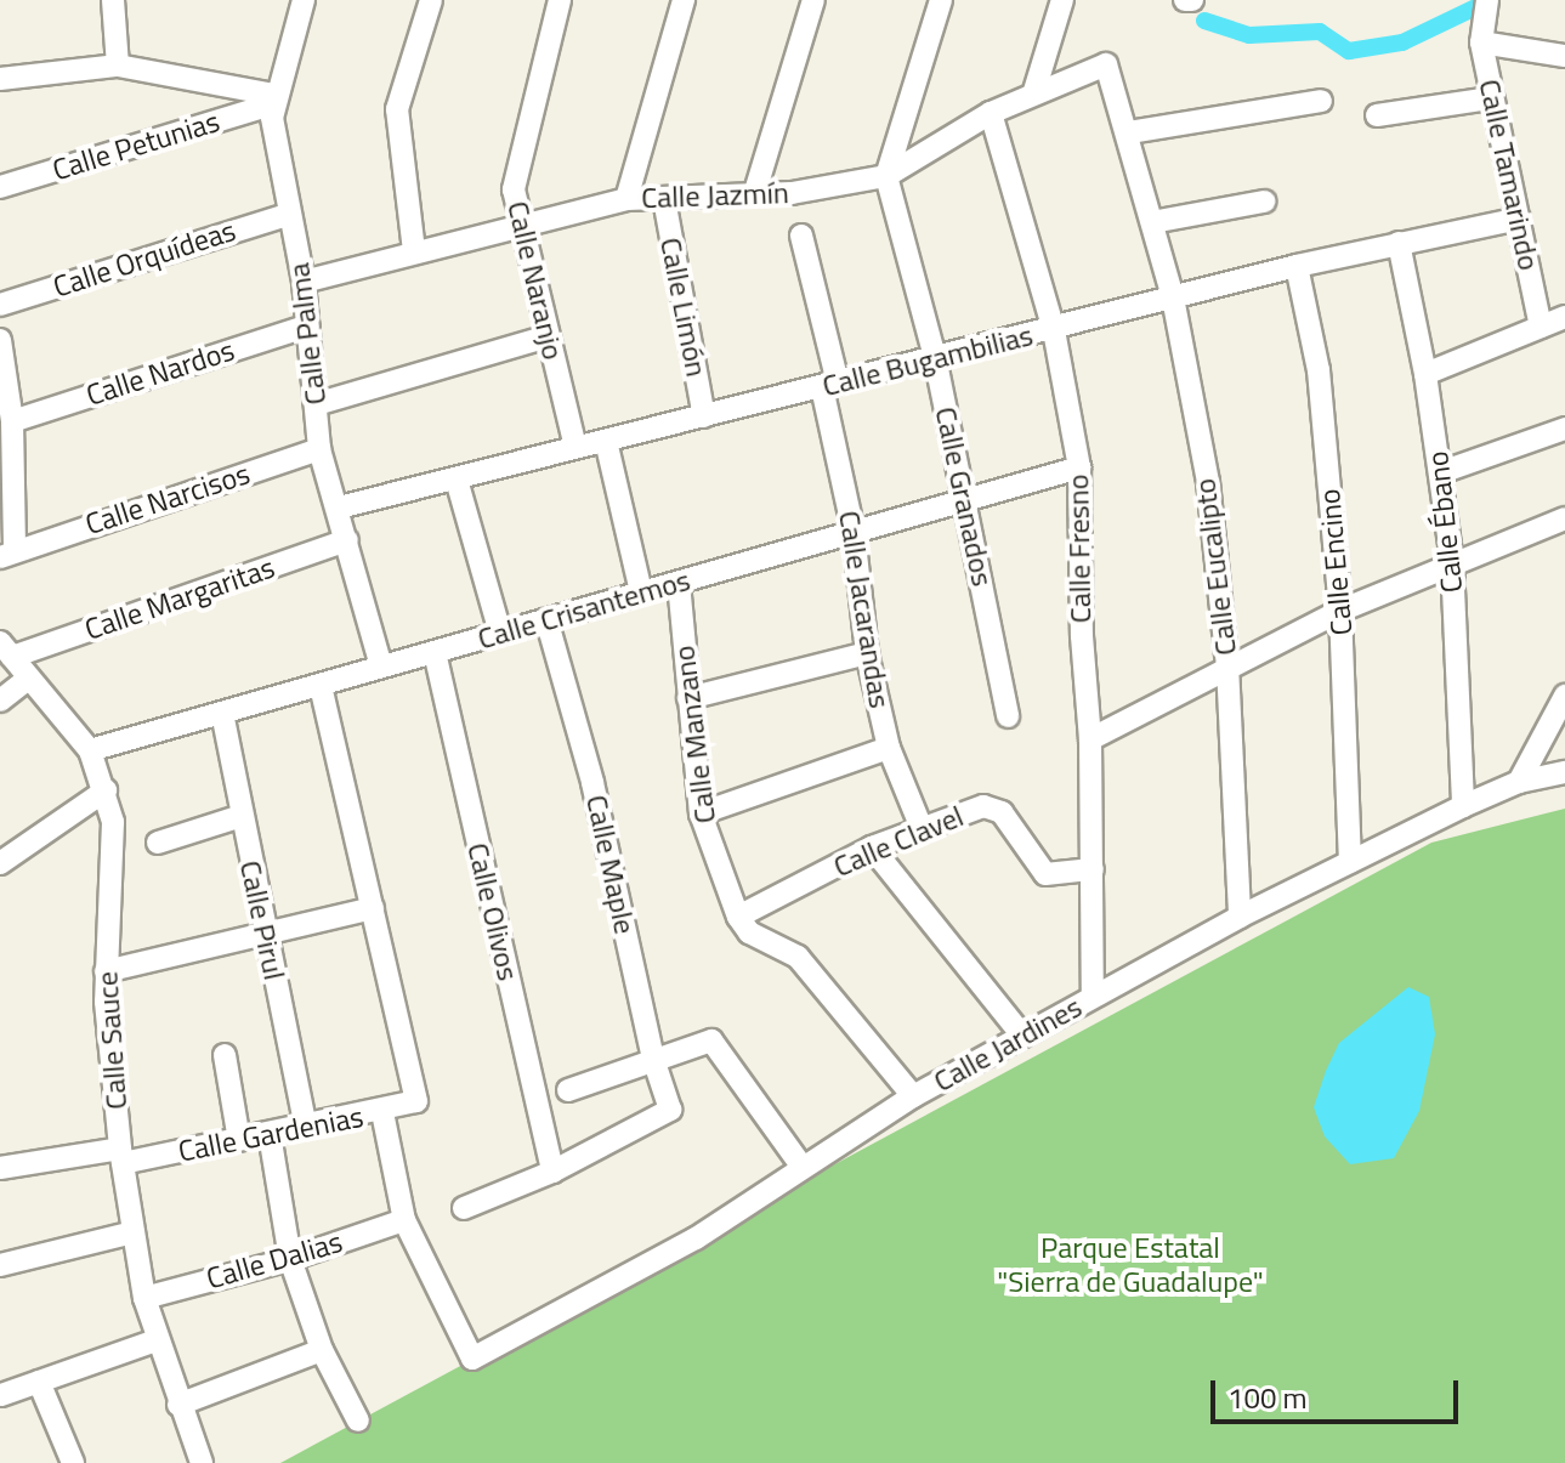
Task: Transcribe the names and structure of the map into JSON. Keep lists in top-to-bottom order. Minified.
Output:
{"streets":{"street":["Calle Petunias","Calle Tamarindo","Calle Jazmín","Calle Orquídeas","Calle Naranjo","Calle Limón","Calle Palma","Calle Bugambilias","Calle Nardos","Calle Granados","Calle Narcisos","Calle Ébano","Calle Fresno","Calle Encino","Calle Eucalipto","Calle Margaritas","Calle Crisantemos","Calle Jacarandas","Calle Manzano","Calle Clavel","Calle Maple","Calle Olivos","Calle Pirul","Calle Sauce","Calle Jardines","Calle Gardenias","Calle Dalias"]},"crossings":[["Calle Petunias","Calle Palma"],["Calle Tamarindo","Calle Bugambilias"],["Calle Jazmín","Calle Naranjo"],["Calle Jazmín","Calle Limón"],["Calle Jazmín","Calle Palma"],["Calle Jazmín","Calle Granados"],["Calle Jazmín","Calle Fresno"],["Calle Jazmín","Calle Eucalipto"],["Calle Orquídeas","Calle Palma"],["Calle Naranjo","Calle Bugambilias"],["Calle Limón","Calle Bugambilias"],["Calle Palma","Calle Bugambilias"],["Calle Palma","Calle Nardos"],["Calle Palma","Calle Narcisos"],["Calle Palma","Calle Margaritas"],["Calle Palma","Calle Crisantemos"],["Calle Bugambilias","Calle Granados"],["Calle Bugambilias","Calle Ébano"],["Calle Bugambilias","Calle Fresno"],["Calle Bugambilias","Calle Encino"],["Calle Bugambilias","Calle Eucalipto"],["Calle Bugambilias","Calle Jacarandas"],["Calle Granados","Calle Crisantemos"],["Calle Ébano","Calle Jardines"],["Calle Fresno","Calle Crisantemos"],["Calle Fresno","Calle Clavel"],["Calle Fresno","Calle Jardines"],["Calle Encino","Calle Jardines"],["Calle Eucalipto","Calle Jardines"],["Calle Margaritas","Calle Sauce"],["Calle Crisantemos","Calle Jacarandas"],["Calle Crisantemos","Calle Manzano"],["Calle Crisantemos","Calle Maple"],["Calle Crisantemos","Calle Olivos"],["Calle Crisantemos","Calle Pirul"],["Calle Crisantemos","Calle Sauce"],["Calle Jacarandas","Calle Clavel"],["Calle Manzano","Calle Clavel"],["Calle Maple","Calle Olivos"],["Calle Pirul","Calle Gardenias"],["Calle Sauce","Calle Gardenias"],["Calle Sauce","Calle Dalias"],["Calle Jardines","Calle Dalias"]],"parks":["Parque Estatal \"Sierra de Guadalupe\""],"scale_bar":"100 m"}
